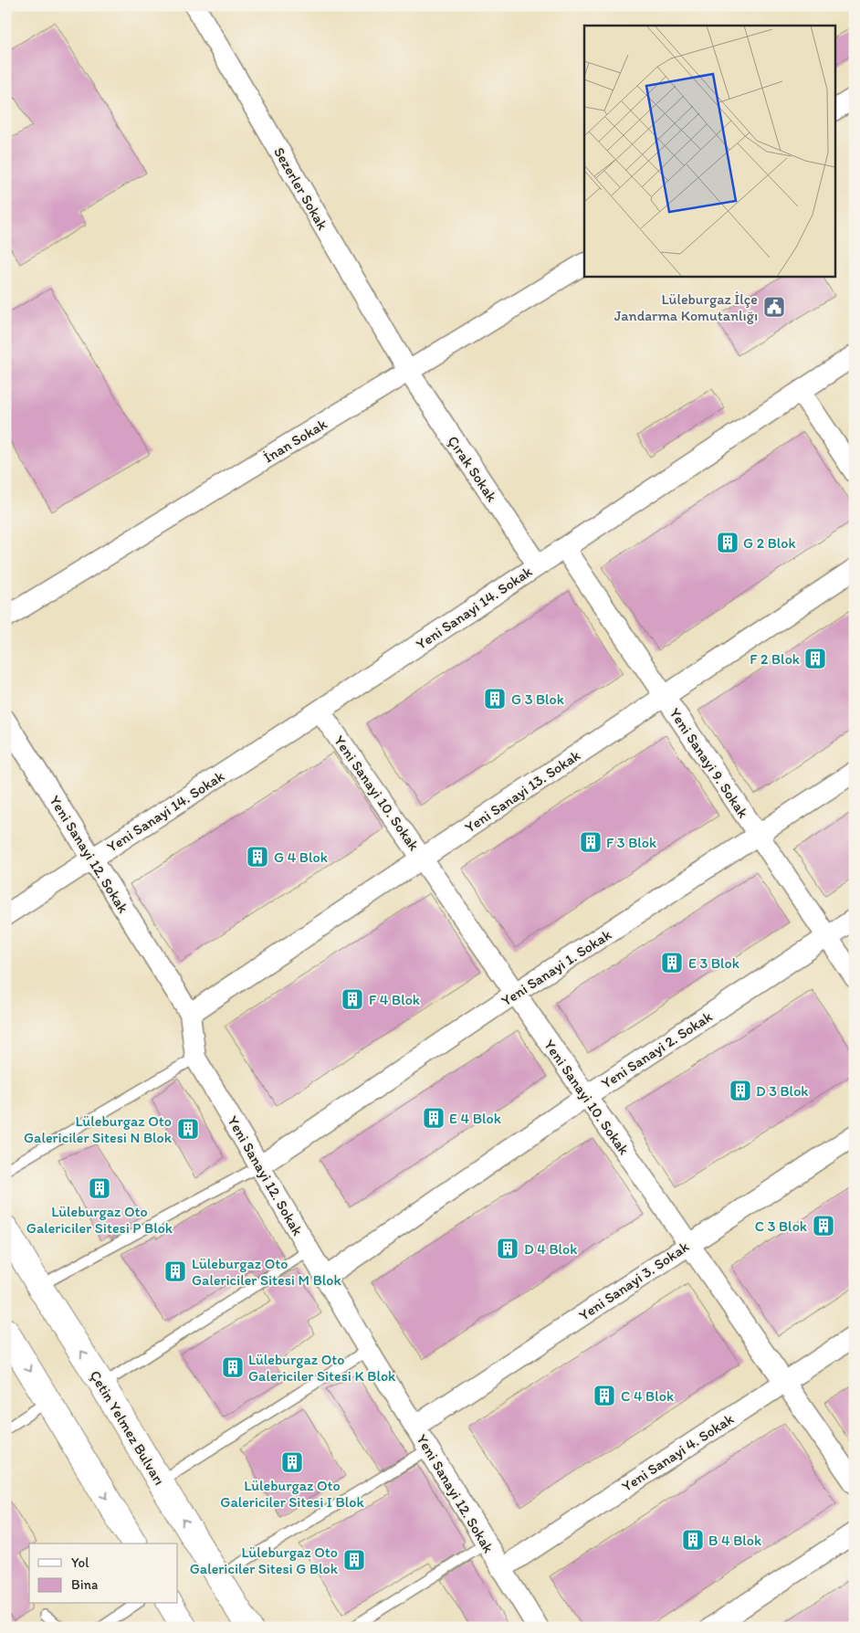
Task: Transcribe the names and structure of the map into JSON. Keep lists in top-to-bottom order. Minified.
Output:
{"streets":{"street":["Sezerler Sokak","İnan Sokak","Çırak Sokak","Yeni Sanayi 14. Sokak","Yeni Sanayi 9. Sokak","Yeni Sanayi 13. Sokak","Yeni Sanayi 10. Sokak","Yeni Sanayi 12. Sokak","Yeni Sanayi 1. Sokak","Yeni Sanayi 2. Sokak","Yeni Sanayi 3. Sokak","Çetin Yelmez Bulvarı","Yeni Sanayi 4. Sokak"]},"crossings":[["Sezerler Sokak","İnan Sokak"],["Sezerler Sokak","Çırak Sokak"],["İnan Sokak","Çırak Sokak"],["Çırak Sokak","Yeni Sanayi 14. Sokak"],["Yeni Sanayi 14. Sokak","Yeni Sanayi 9. Sokak"],["Yeni Sanayi 14. Sokak","Yeni Sanayi 10. Sokak"],["Yeni Sanayi 14. Sokak","Yeni Sanayi 12. Sokak"],["Yeni Sanayi 9. Sokak","Yeni Sanayi 13. Sokak"],["Yeni Sanayi 9. Sokak","Yeni Sanayi 1. Sokak"],["Yeni Sanayi 9. Sokak","Yeni Sanayi 2. Sokak"],["Yeni Sanayi 13. Sokak","Yeni Sanayi 10. Sokak"],["Yeni Sanayi 13. Sokak","Yeni Sanayi 12. Sokak"],["Yeni Sanayi 10. Sokak","Yeni Sanayi 1. Sokak"],["Yeni Sanayi 10. Sokak","Yeni Sanayi 2. Sokak"],["Yeni Sanayi 10. Sokak","Yeni Sanayi 3. Sokak"],["Yeni Sanayi 10. Sokak","Yeni Sanayi 4. Sokak"],["Yeni Sanayi 12. Sokak","Yeni Sanayi 1. Sokak"],["Yeni Sanayi 12. Sokak","Yeni Sanayi 2. Sokak"],["Yeni Sanayi 12. Sokak","Yeni Sanayi 3. Sokak"],["Yeni Sanayi 12. Sokak","Yeni Sanayi 4. Sokak"]],"places":{"public building":["Lüleburgaz İlçe Jandarma Komutanlığı"],"building":["G 2 Blok","F 2 Blok","G 3 Blok","F 3 Blok","G 4 Blok","E 3 Blok","F 4 Blok","D 3 Blok","E 4 Blok","Lüleburgaz Oto Galericiler Sitesi N Blok","Lüleburgaz Oto Galericiler Sitesi P Blok","C 3 Blok","D 4 Blok","Lüleburgaz Oto Galericiler Sitesi M Blok","Lüleburgaz Oto Galericiler Sitesi K Blok","C 4 Blok","Lüleburgaz Oto Galericiler Sitesi I Blok","B 4 Blok","Lüleburgaz Oto Galericiler Sitesi G Blok"]},"legend":["Yol","Bina"]}
